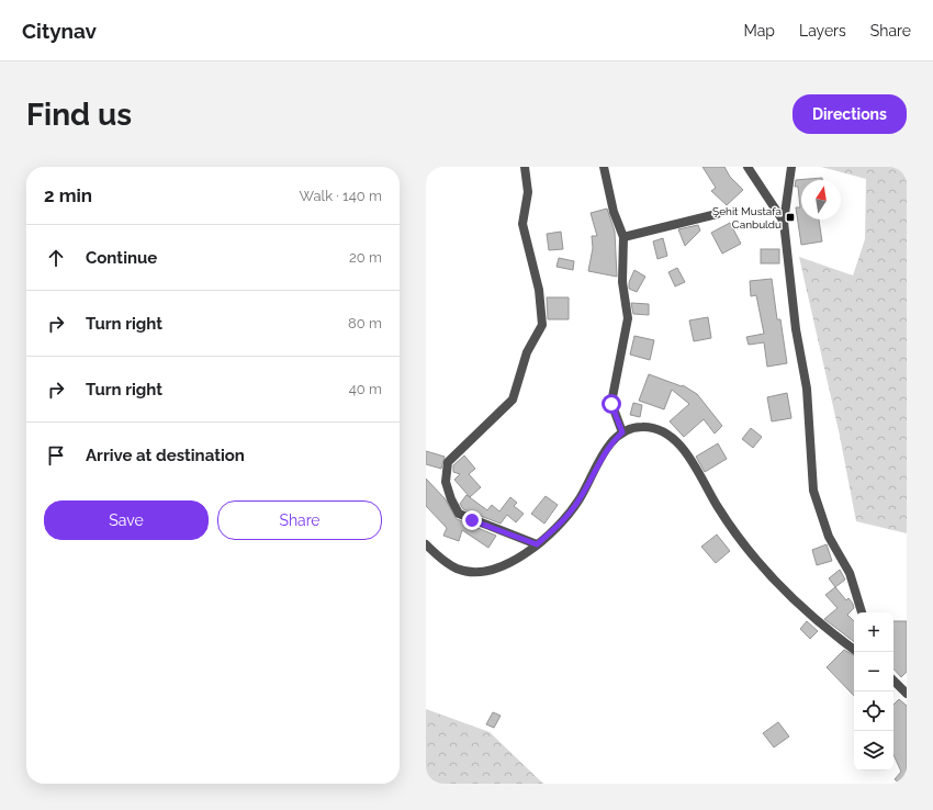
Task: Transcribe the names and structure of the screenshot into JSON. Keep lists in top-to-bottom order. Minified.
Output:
{"places":{"transit":["Şehit Mustafa Canbuldu"]},"north":"top","page":{"header":"Citynav","nav":["Map","Layers","Share"],"buttons":["Directions",["Save","Share"]],"title":"Find us","heading":["2 min","Walk · 140 m"],"list":[["Continue","20 m"],["Turn right","80 m"],["Turn right","40 m"],"Arrive at destination"],"map_buttons":["+","−"]}}
